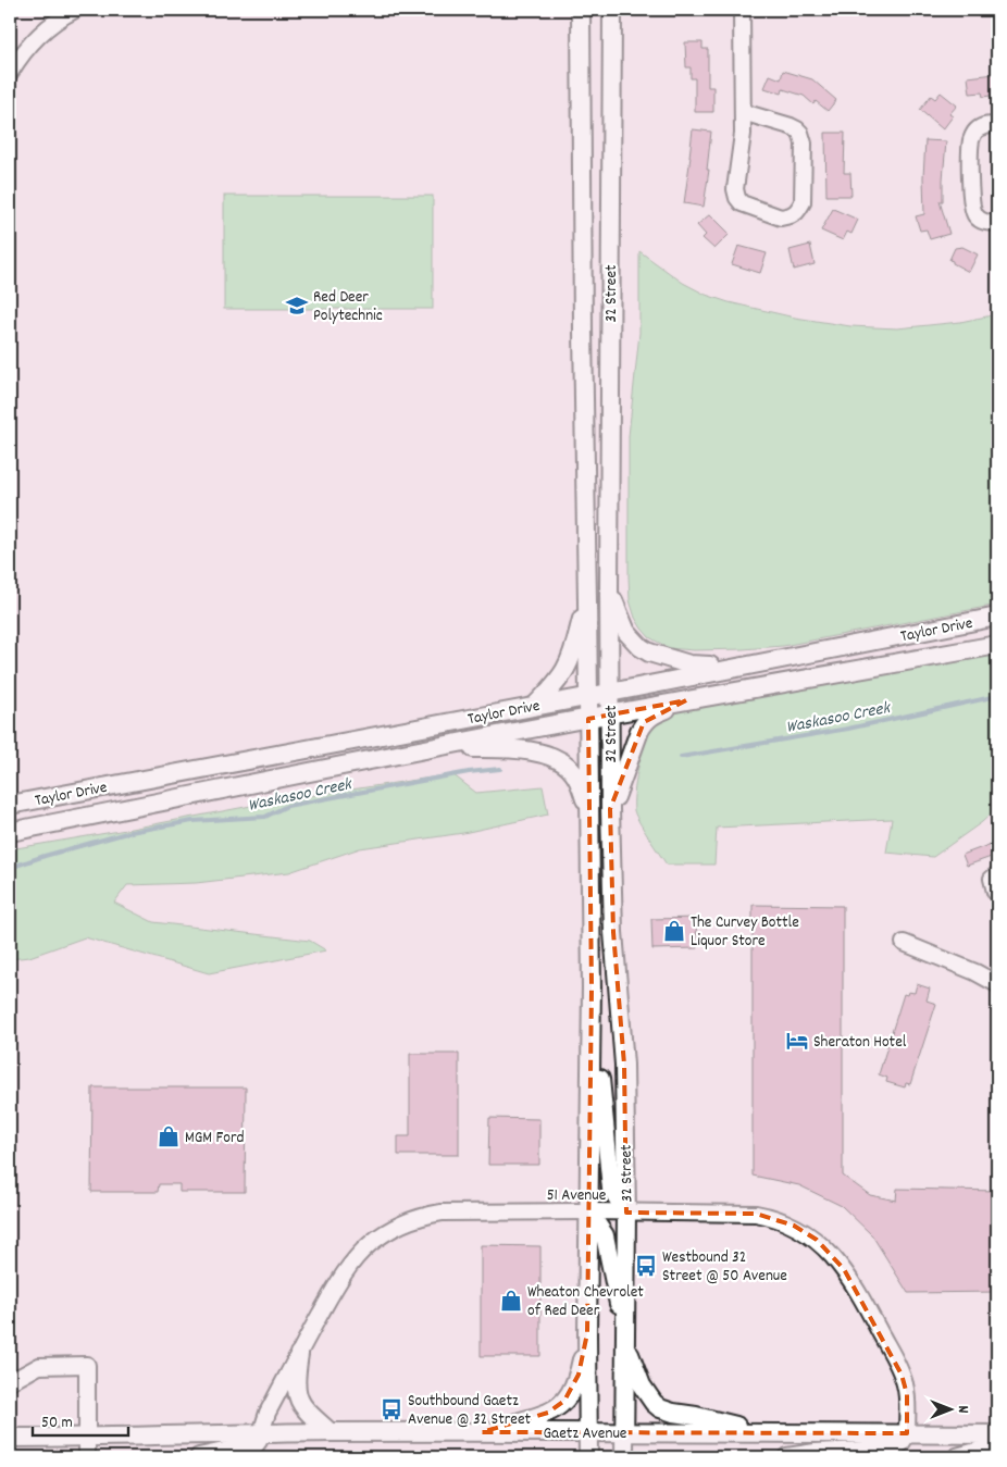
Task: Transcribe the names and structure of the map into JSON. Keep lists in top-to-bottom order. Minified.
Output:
{"streets":{"main road":["32 Street","Taylor Drive","Gaetz Avenue"],"street":["51 Avenue"]},"crossings":[["32 Street","Taylor Drive"],["32 Street","51 Avenue"],["32 Street","Gaetz Avenue"],["51 Avenue","Gaetz Avenue"]],"water":["Waskasoo Creek"],"places":{"school or university":["Red Deer Polytechnic"],"shop":["The Curvey Bottle Liquor Store","MGM Ford","Wheaton Chevrolet of Red Deer"],"hotel":["Sheraton Hotel"],"bus stop":["Westbound 32 Street @ 50 Avenue","Southbound Gaetz Avenue @ 32 Street"]},"scale_bar":"50 m","north":"right"}
